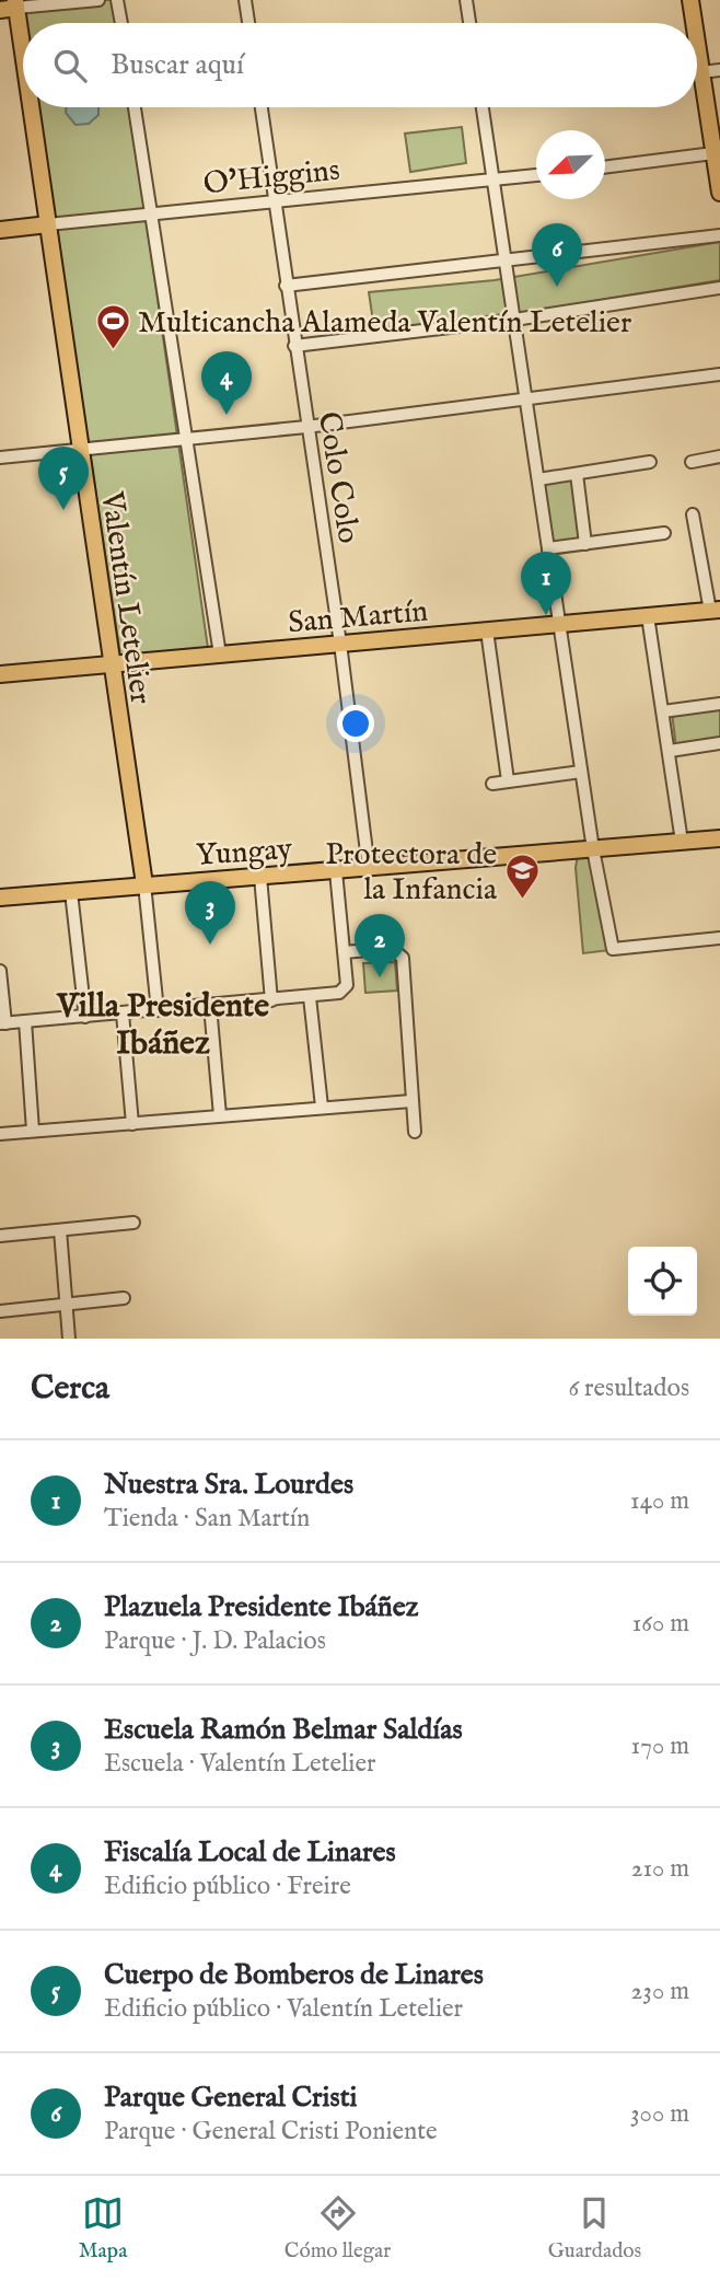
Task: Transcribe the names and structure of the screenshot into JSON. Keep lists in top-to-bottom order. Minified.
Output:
{"streets":{"main road":["O'Higgins","Valentín Letelier","San Martín","Yungay"],"street":["Colo Colo"]},"crossings":[["O'Higgins","Colo Colo"],["O'Higgins","Valentín Letelier"],["Colo Colo","San Martín"],["Colo Colo","Yungay"],["Valentín Letelier","San Martín"],["Valentín Letelier","Yungay"]],"districts":["Villa Presidente Ibáñez"],"places":{"sports":["Multicancha Alameda Valentín Letelier"],"school or university":["Protectora de la Infancia"]},"north":"bottom left","page":{"search":"Buscar aquí","pins":["6","4","5","1","3","2"],"heading":["Cerca","6 resultados"],"list":[{"mark":"1","name":"Nuestra Sra. Lourdes","note":"Tienda · San Martín","value":"140 m"},{"mark":"2","name":"Plazuela Presidente Ibáñez","note":"Parque · J. D. Palacios","value":"160 m"},{"mark":"3","name":"Escuela Ramón Belmar Saldías","note":"Escuela · Valentín Letelier","value":"170 m"},{"mark":"4","name":"Fiscalía Local de Linares","note":"Edificio público · Freire","value":"210 m"},{"mark":"5","name":"Cuerpo de Bomberos de Linares","note":"Edificio público · Valentín Letelier","value":"230 m"},{"mark":"6","name":"Parque General Cristi","note":"Parque · General Cristi Poniente","value":"300 m"}],"nav":["Mapa","Cómo llegar","Guardados"]}}
